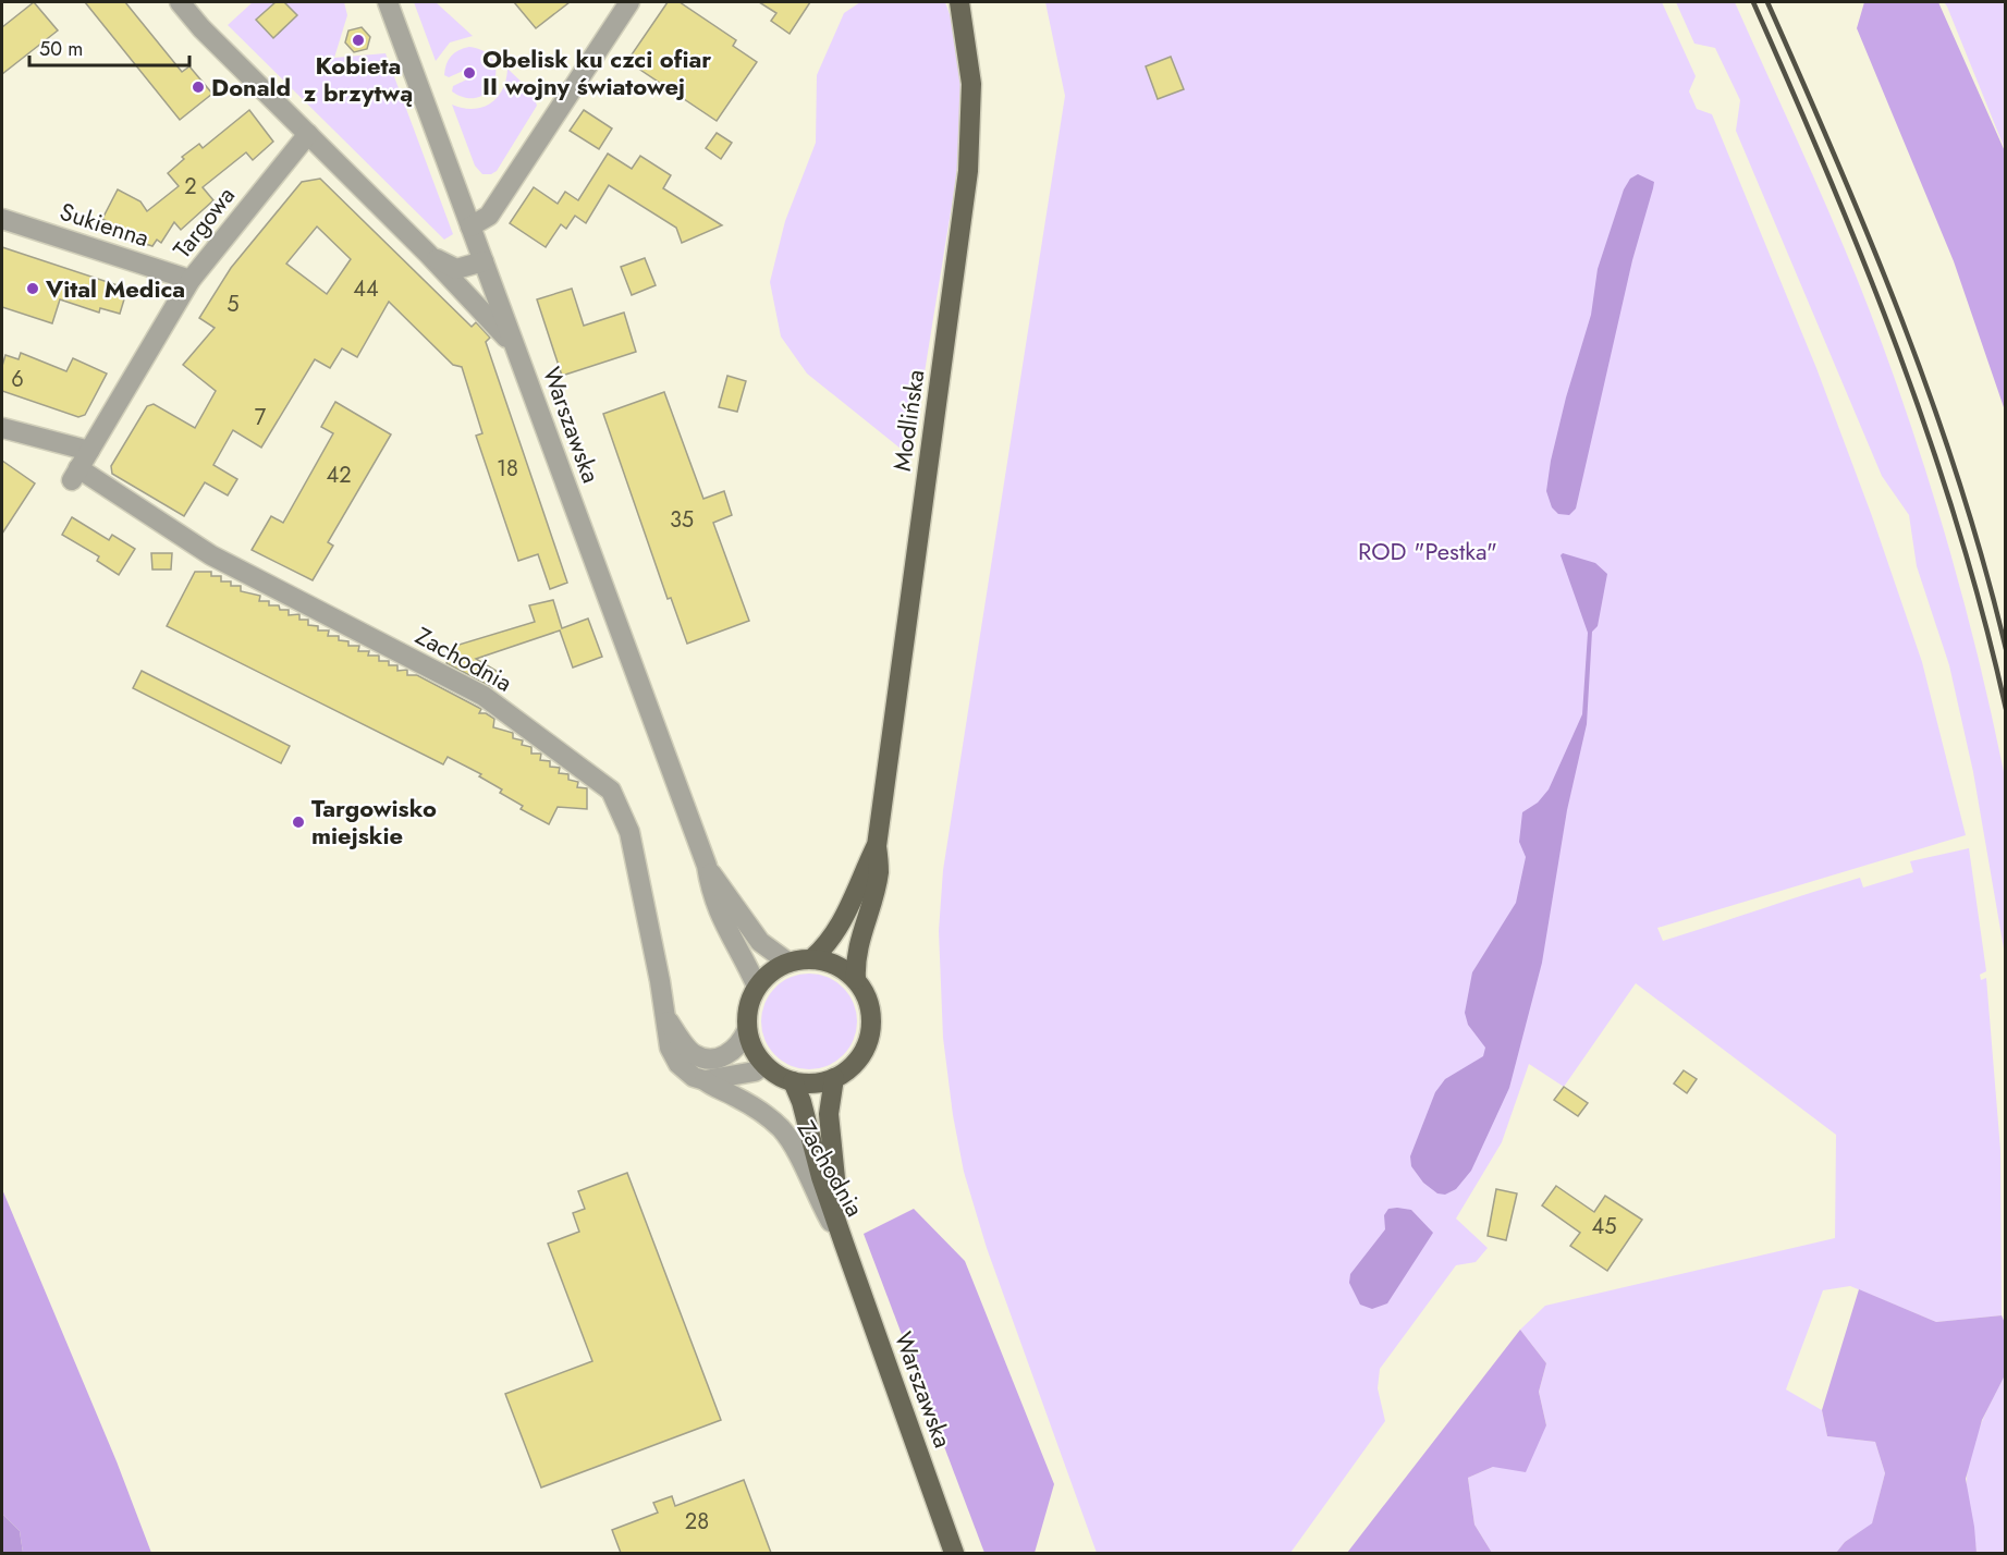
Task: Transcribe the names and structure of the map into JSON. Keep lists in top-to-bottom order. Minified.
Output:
{"streets":{"main road":["Modlińska","Warszawska"],"street":["Targowa","Sukienna","Zachodnia"]},"crossings":[["Targowa","Sukienna"],["Targowa","Zachodnia"],["Modlińska","Warszawska"],["Modlińska","Zachodnia"],["Warszawska","Zachodnia"]],"parks":["ROD \"Pestka\""],"places":["Kobieta z brzytwą","Obelisk ku czci ofiar II wojny światowej","Donald","Vital Medica","Targowisko miejskie"],"house_numbers":["2","44","5","6","7","18","42","35","45","28"],"scale_bar":"50 m"}
